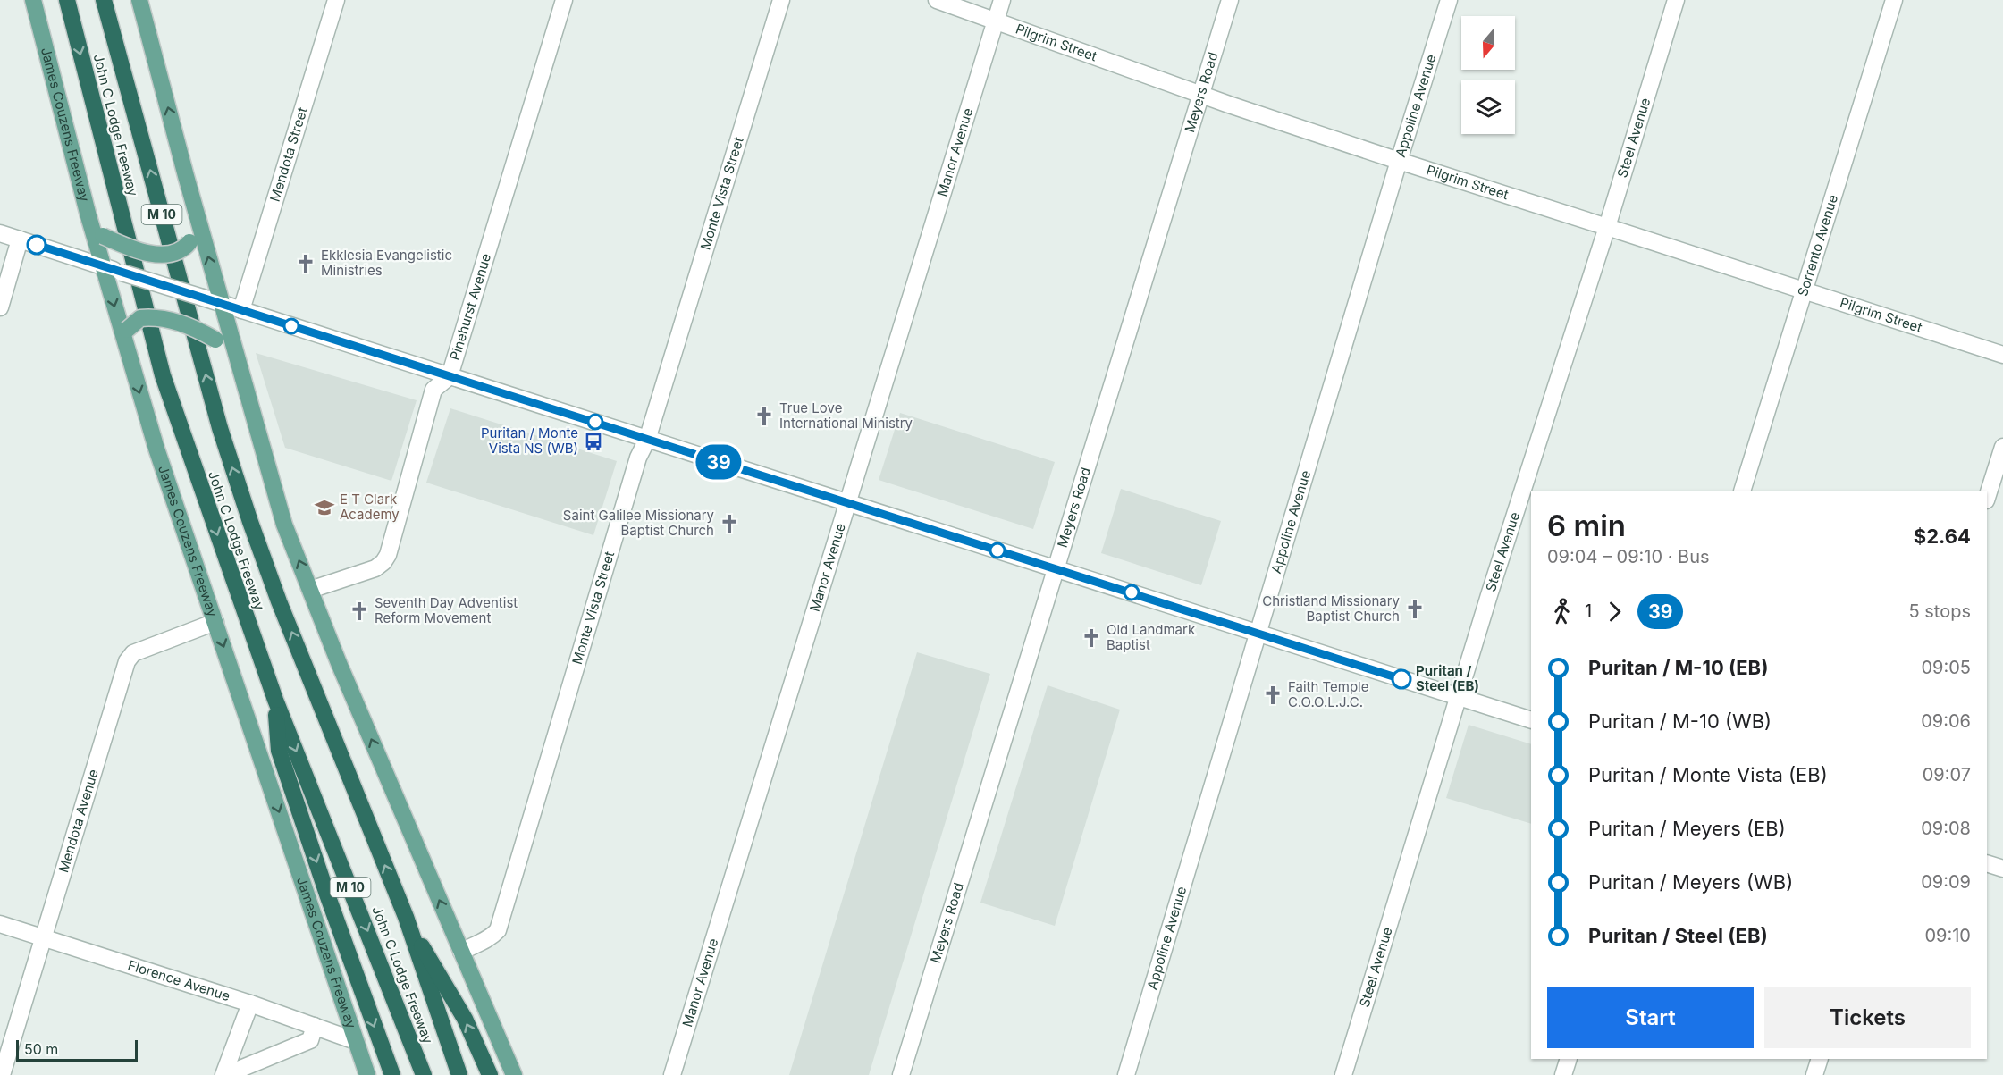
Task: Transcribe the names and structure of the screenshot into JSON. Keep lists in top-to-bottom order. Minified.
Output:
{"streets":{"highway":["John C Lodge Freeway","M 10"],"main road":["James Couzens Freeway"],"street":["Pilgrim Street","Meyers Road","Appoline Avenue","Steel Avenue","Manor Avenue","Mendota Street","Monte Vista Street","Sorrento Avenue","Pinehurst Avenue","Mendota Avenue","Florence Avenue"]},"crossings":[["Pilgrim Street","Meyers Road"],["Pilgrim Street","Appoline Avenue"],["Pilgrim Street","Steel Avenue"],["Pilgrim Street","Manor Avenue"],["Pilgrim Street","Sorrento Avenue"],["James Couzens Freeway","Mendota Avenue"],["James Couzens Freeway","Florence Avenue"],["Mendota Avenue","Florence Avenue"]],"places":{"church":["Ekklesia Evangelistic Ministries","True Love International Ministry","Saint Galilee Missionary Baptist Church","Christland Missionary Baptist Church","Seventh Day Adventist Reform Movement","Old Landmark Baptist","Faith Temple C.O.O.L.J.C."],"bus stop":["Puritan / Monte Vista NS (WB)"],"school or university":["E T Clark Academy"],"other":["Puritan / Steel (EB)"]},"lines":["bus line 39"],"scale_bar":"50 m","north":"bottom","page":{"on_map":"39","heading":["6 min","09:04 – 09:10 · Bus","$2.64"],"legs":["1","39","5 stops"],"list":[{"name":"Puritan / M-10 (EB)","value":"09:05"},{"name":"Puritan / M-10 (WB)","value":"09:06"},{"name":"Puritan / Monte Vista (EB)","value":"09:07"},{"name":"Puritan / Meyers (EB)","value":"09:08"},{"name":"Puritan / Meyers (WB)","value":"09:09"},{"name":"Puritan / Steel (EB)","value":"09:10"}],"buttons":["Start","Tickets"],"scale":"50 m"}}
